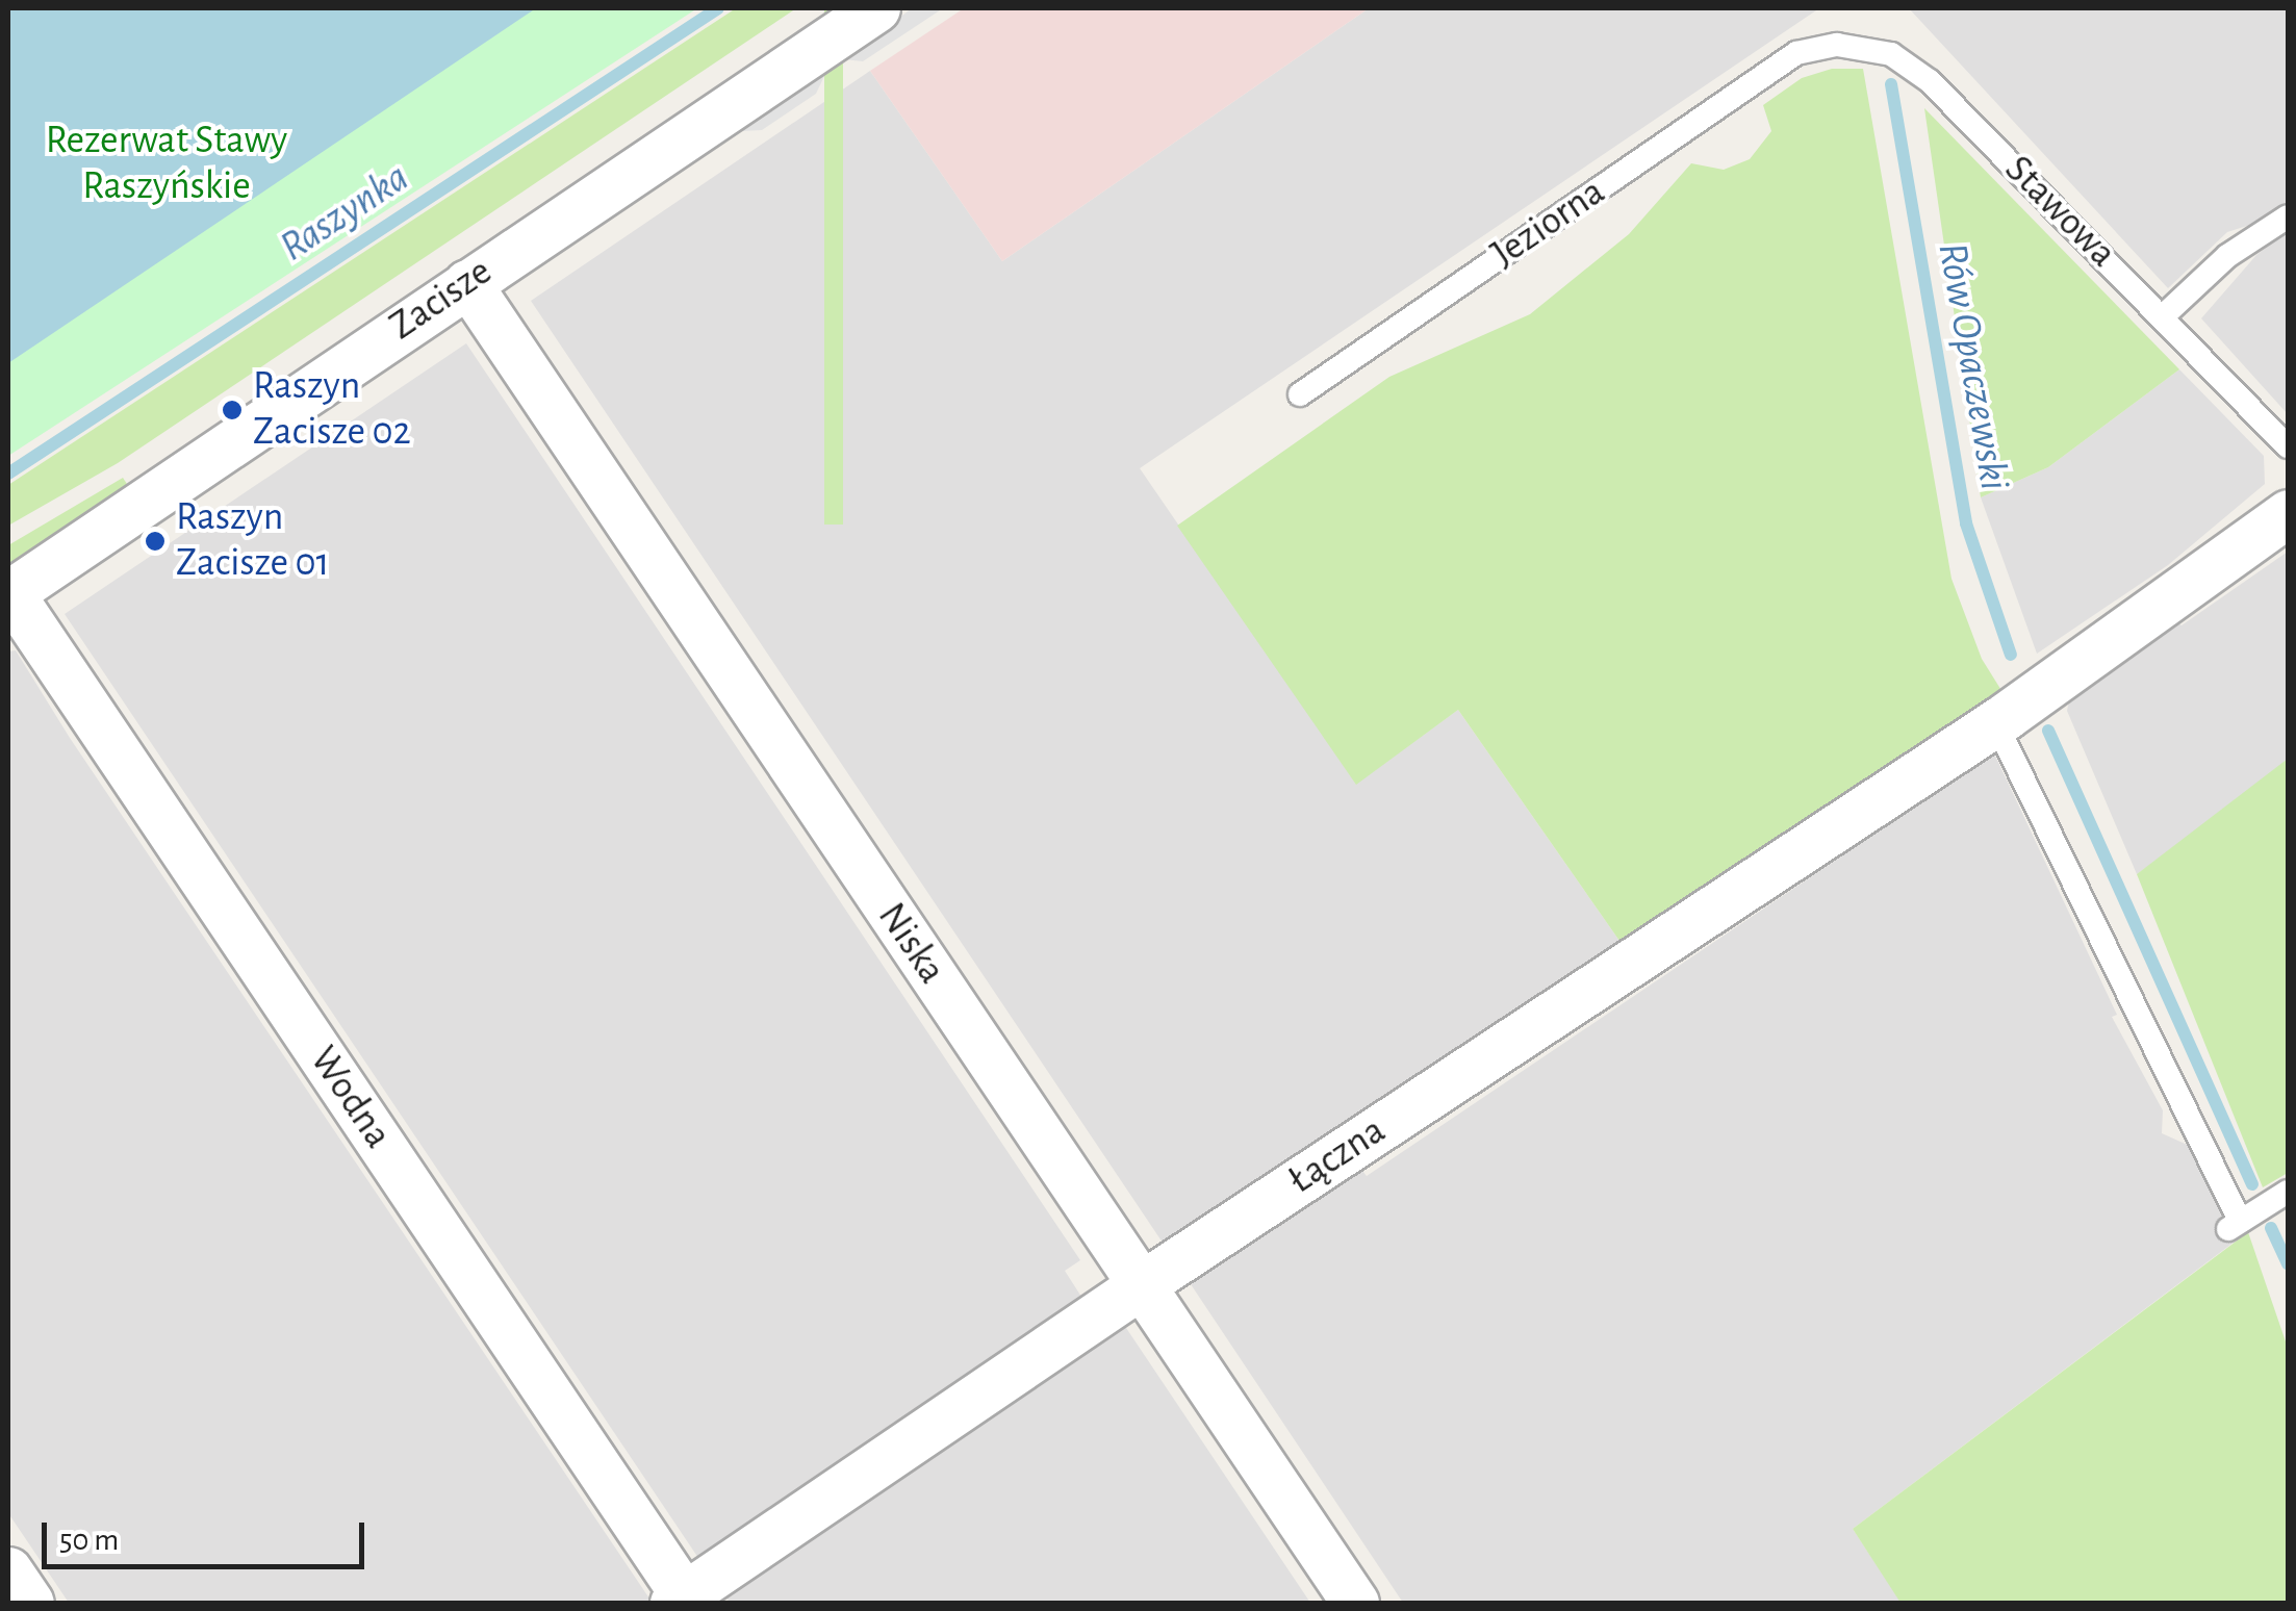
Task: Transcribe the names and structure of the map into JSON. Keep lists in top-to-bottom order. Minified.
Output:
{"streets":{"street":["Zacisze","Niska","Wodna","Łączna"],"lane":["Stawowa","Jeziorna"]},"crossings":[["Stawowa","Jeziorna"],["Zacisze","Niska"],["Zacisze","Wodna"],["Niska","Łączna"],["Wodna","Łączna"]],"water":["Raszynka","Rów Opaczewski"],"parks":["Rezerwat Stawy Raszyńskie"],"places":["Raszyn Zacisze 02","Raszyn Zacisze 01"],"scale_bar":"50 m"}
